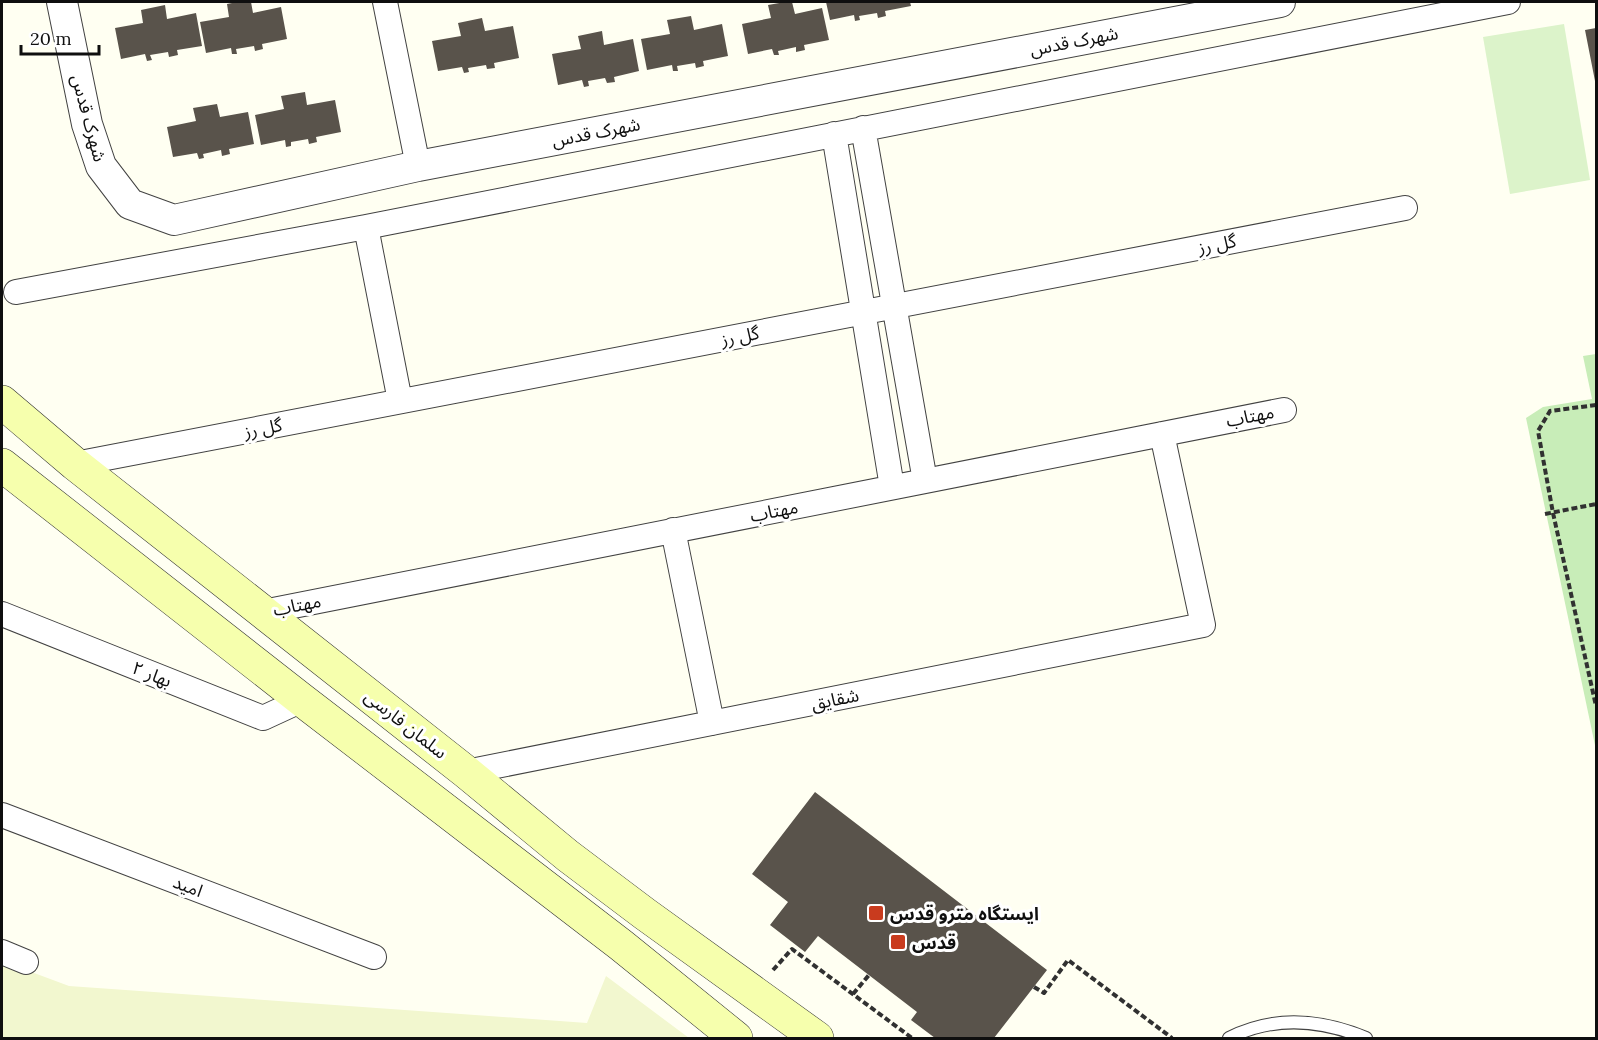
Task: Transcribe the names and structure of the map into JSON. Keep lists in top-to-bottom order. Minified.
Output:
{"streets":{"main road":["سلمان فارسی"],"street":["شهرک قدس","گل رز","مهتاب","بهار ۲","شقايق","امید"]},"crossings":[["گل رز","سلمان فارسی"],["مهتاب","شقايق"],["مهتاب","سلمان فارسی"],["شقايق","سلمان فارسی"]],"places":{"transit":["ایستگاه مترو قدس","قدس"]},"scale_bar":"20 m"}
